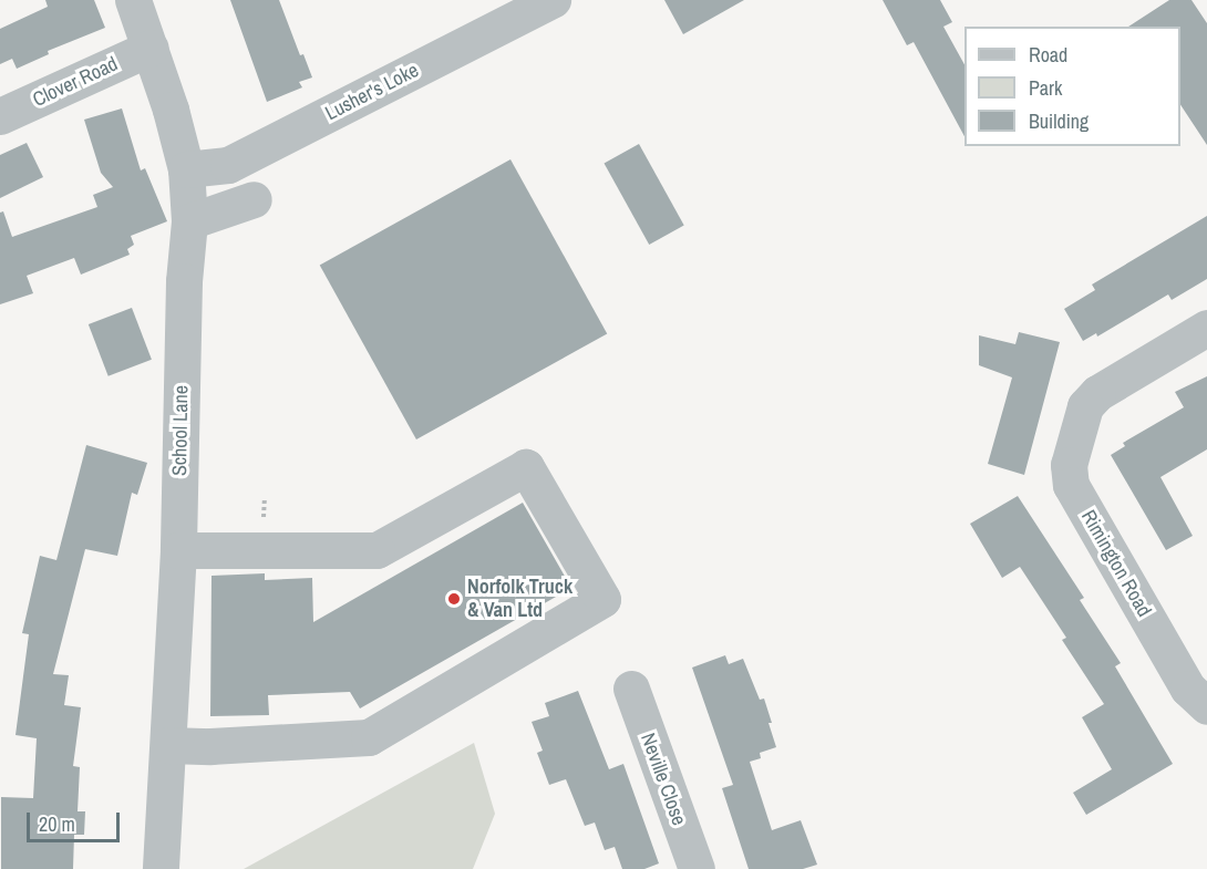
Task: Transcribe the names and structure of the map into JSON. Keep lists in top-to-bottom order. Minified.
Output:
{"streets":{"street":["Clover Road","Lusher's Loke","School Lane","Rimington Road","Neville Close"]},"crossings":[["Clover Road","School Lane"],["Lusher's Loke","School Lane"]],"places":["Norfolk Truck & Van Ltd"],"legend":["Road","Park","Building"],"scale_bar":"20 m"}
